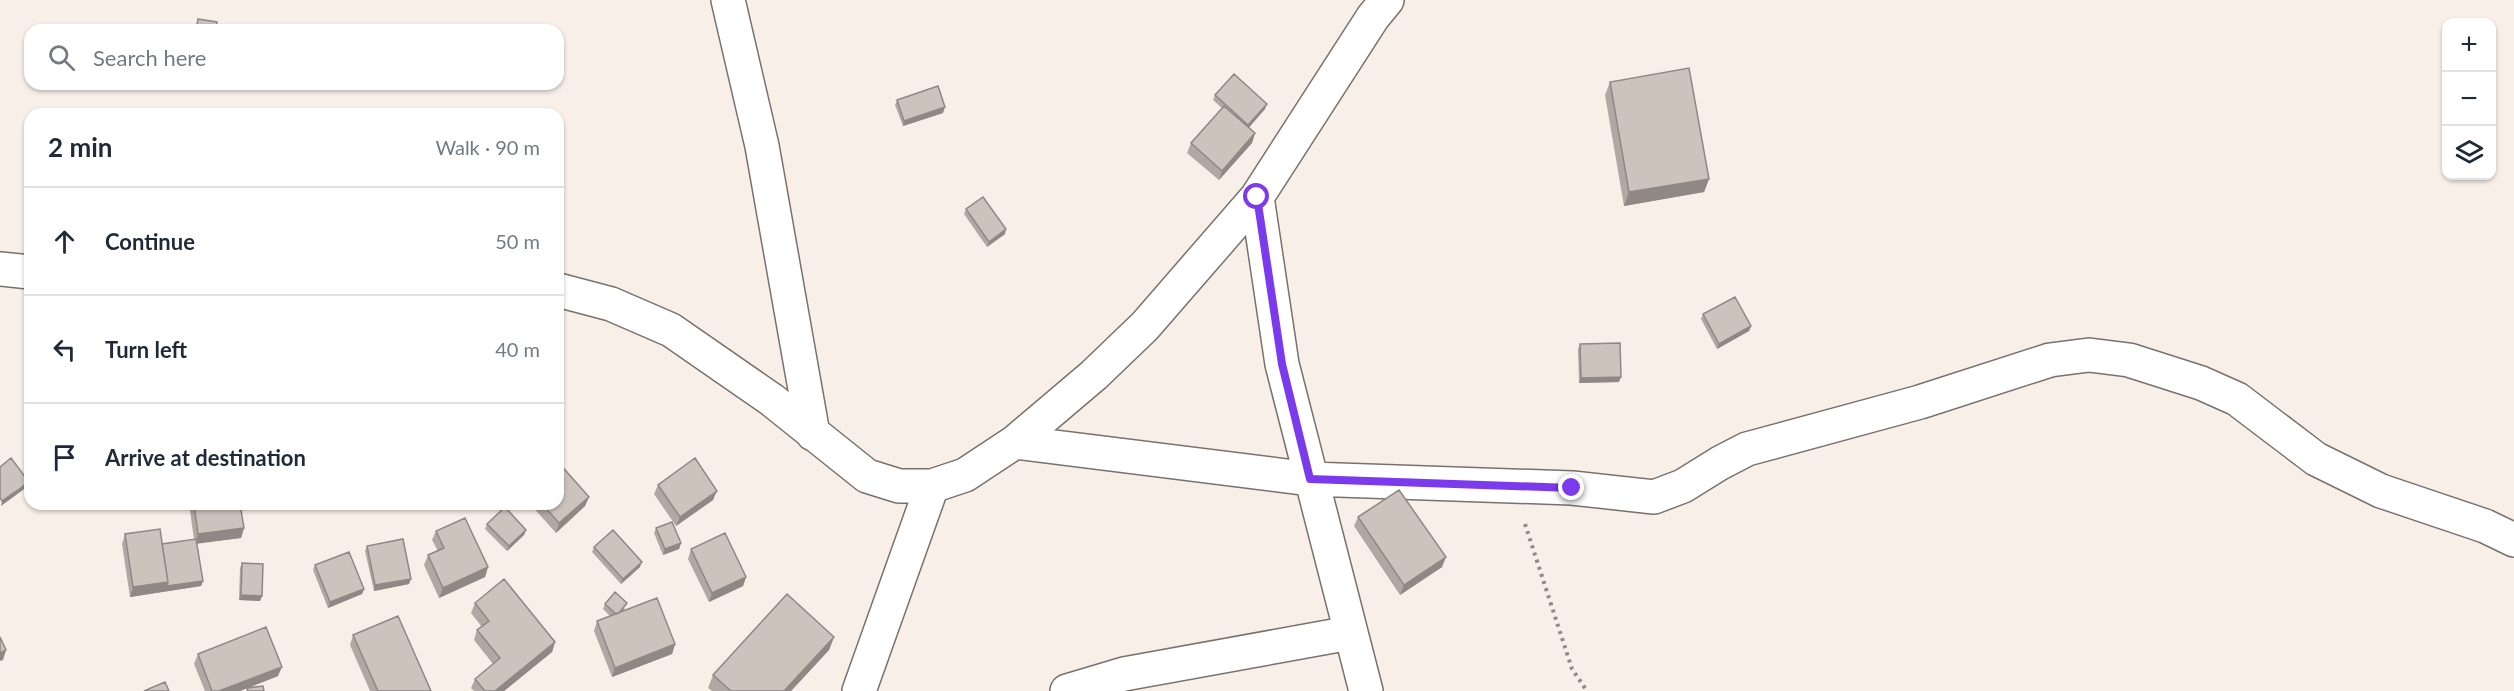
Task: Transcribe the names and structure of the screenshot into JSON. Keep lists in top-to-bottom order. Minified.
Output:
{"page":{"map_buttons":["+","−"],"search":"Search here","heading":["2 min","Walk · 90 m"],"list":[["Continue","50 m"],["Turn left","40 m"],"Arrive at destination"]}}
